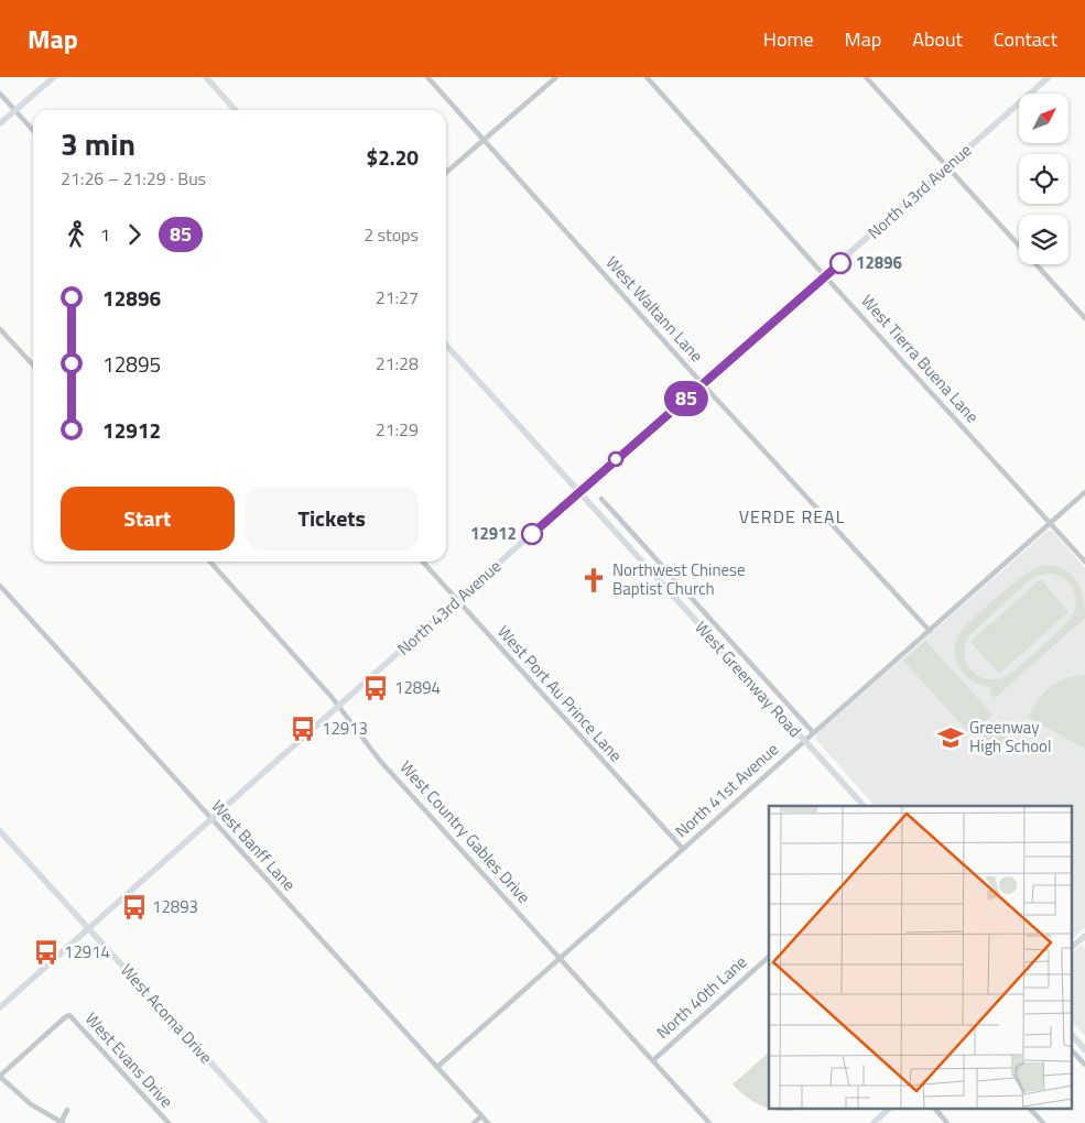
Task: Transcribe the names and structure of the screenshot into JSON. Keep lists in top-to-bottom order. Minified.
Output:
{"streets":{"main road":["North 43rd Avenue","West Greenway Road","West Acoma Drive"],"street":["West Waltann Lane","West Tierra Buena Lane","West Port Au Prince Lane","North 41st Avenue","West Country Gables Drive","West Banff Lane","North 40th Lane","West Evans Drive"]},"crossings":[["North 43rd Avenue","West Waltann Lane"],["North 43rd Avenue","West Tierra Buena Lane"],["North 43rd Avenue","West Greenway Road"],["North 43rd Avenue","West Port Au Prince Lane"],["North 43rd Avenue","West Country Gables Drive"],["North 43rd Avenue","West Banff Lane"],["North 43rd Avenue","West Acoma Drive"],["West Waltann Lane","North 41st Avenue"],["West Tierra Buena Lane","North 41st Avenue"],["West Greenway Road","North 41st Avenue"],["West Port Au Prince Lane","North 41st Avenue"],["North 41st Avenue","West Country Gables Drive"],["North 41st Avenue","West Banff Lane"],["West Country Gables Drive","North 40th Lane"]],"districts":["VERDE REAL"],"places":{"other":["12896","12912"],"church":["Northwest Chinese Baptist Church"],"bus stop":["12894","12913","12893","12914"],"school or university":["Greenway High School"]},"lines":["bus line 85"],"north":"top right","page":{"header":"Map","nav":["Home","Map","About","Contact"],"on_map":"85","heading":["3 min","21:26 – 21:29 · Bus","$2.20"],"legs":["1","85","2 stops"],"list":[{"name":"12896","value":"21:27"},{"name":"12895","value":"21:28"},{"name":"12912","value":"21:29"}],"buttons":["Start","Tickets"]}}
